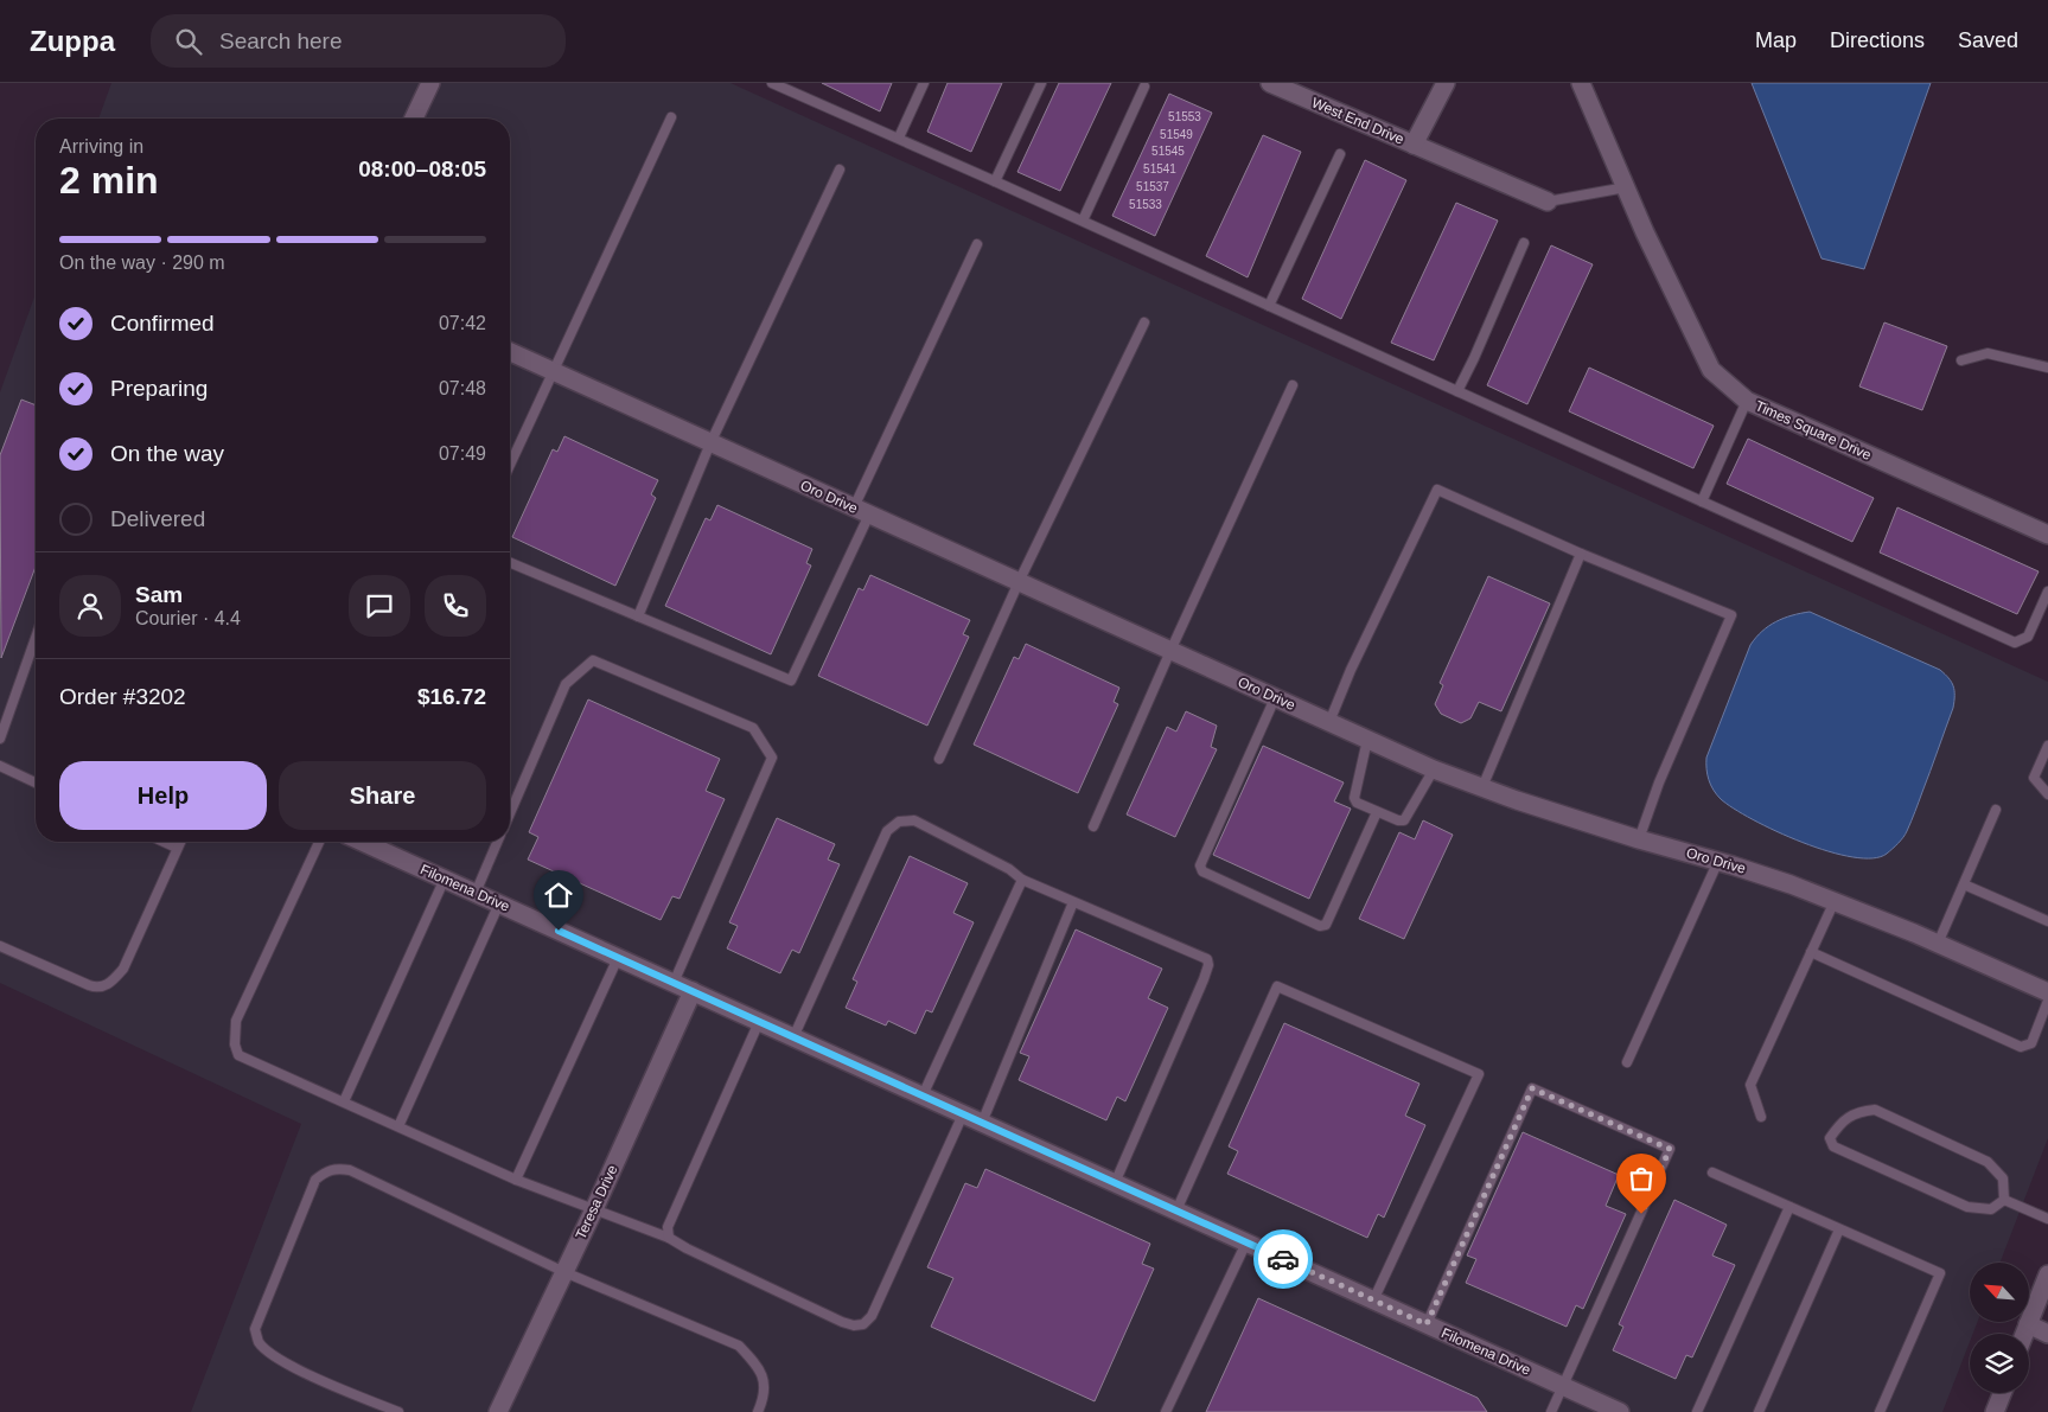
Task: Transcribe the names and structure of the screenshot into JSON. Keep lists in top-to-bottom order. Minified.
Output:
{"streets":{"street":["West End Drive","Times Square Drive","Oro Drive","Filomena Drive","Teresa Drive"]},"crossings":[["Filomena Drive","Teresa Drive"]],"house_numbers":["51553","51549","51545","51541","51537","51533"],"north":"top left","page":{"header":"Zuppa","search":"Search here","nav":["Map","Directions","Saved"],"heading":["2 min","Arriving in","08:00–08:05"],"panel":["Sam","Courier · 4.4","Order #3202","$16.72"],"bar":"On the way · 290 m","list":[["Confirmed","07:42"],["Preparing","07:48"],["On the way","07:49"],"Delivered"],"buttons":["Help","Share"]}}
